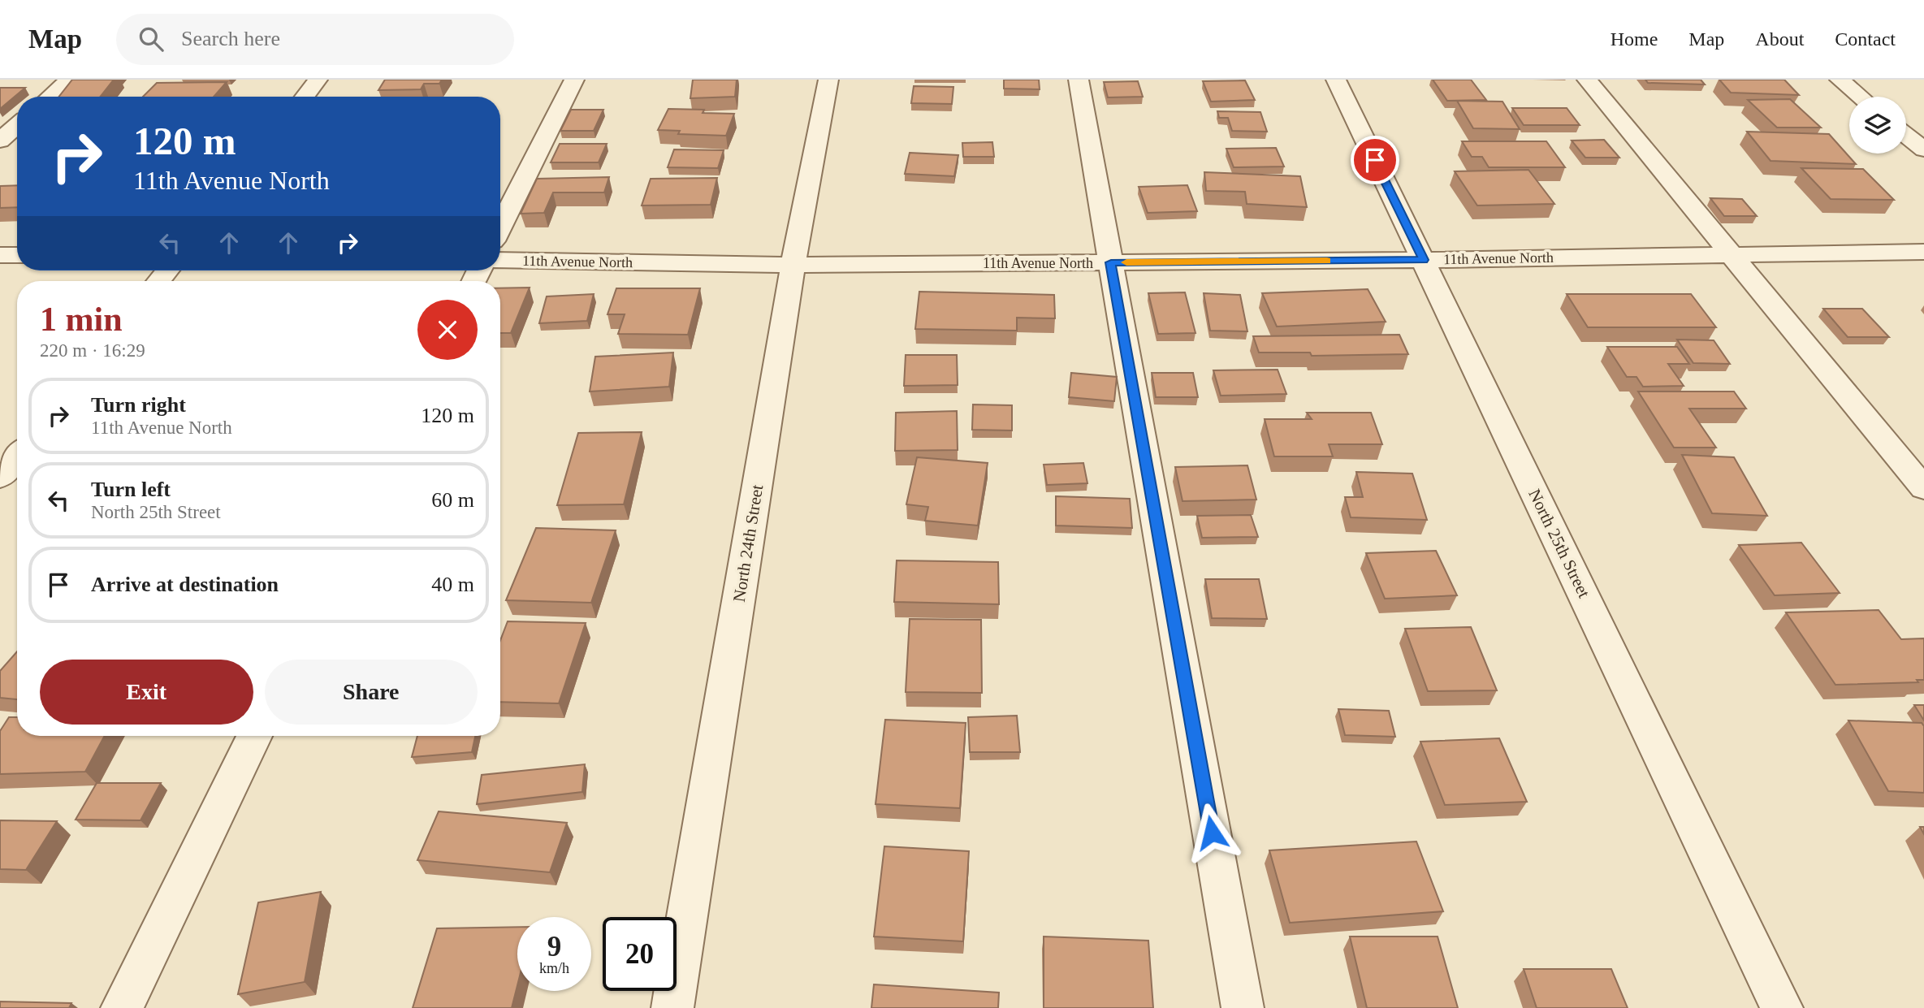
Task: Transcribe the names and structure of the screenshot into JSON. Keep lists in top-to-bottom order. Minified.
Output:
{"streets":{"street":["11th Avenue North","North 24th Street","North 25th Street"]},"crossings":[["11th Avenue North","North 24th Street"],["11th Avenue North","North 25th Street"]],"page":{"header":"Map","search":"Search here","nav":["Home","Map","About","Contact"],"turn":["120 m","11th Avenue North"],"heading":["1 min","220 m · 16:29"],"list":[{"name":"Turn right","note":"11th Avenue North","value":"120 m"},{"name":"Turn left","note":"North 25th Street","value":"60 m"},{"name":"Arrive at destination","value":"40 m"}],"buttons":["Exit","Share"],"speed":"9 km/h","limit":"20"}}
